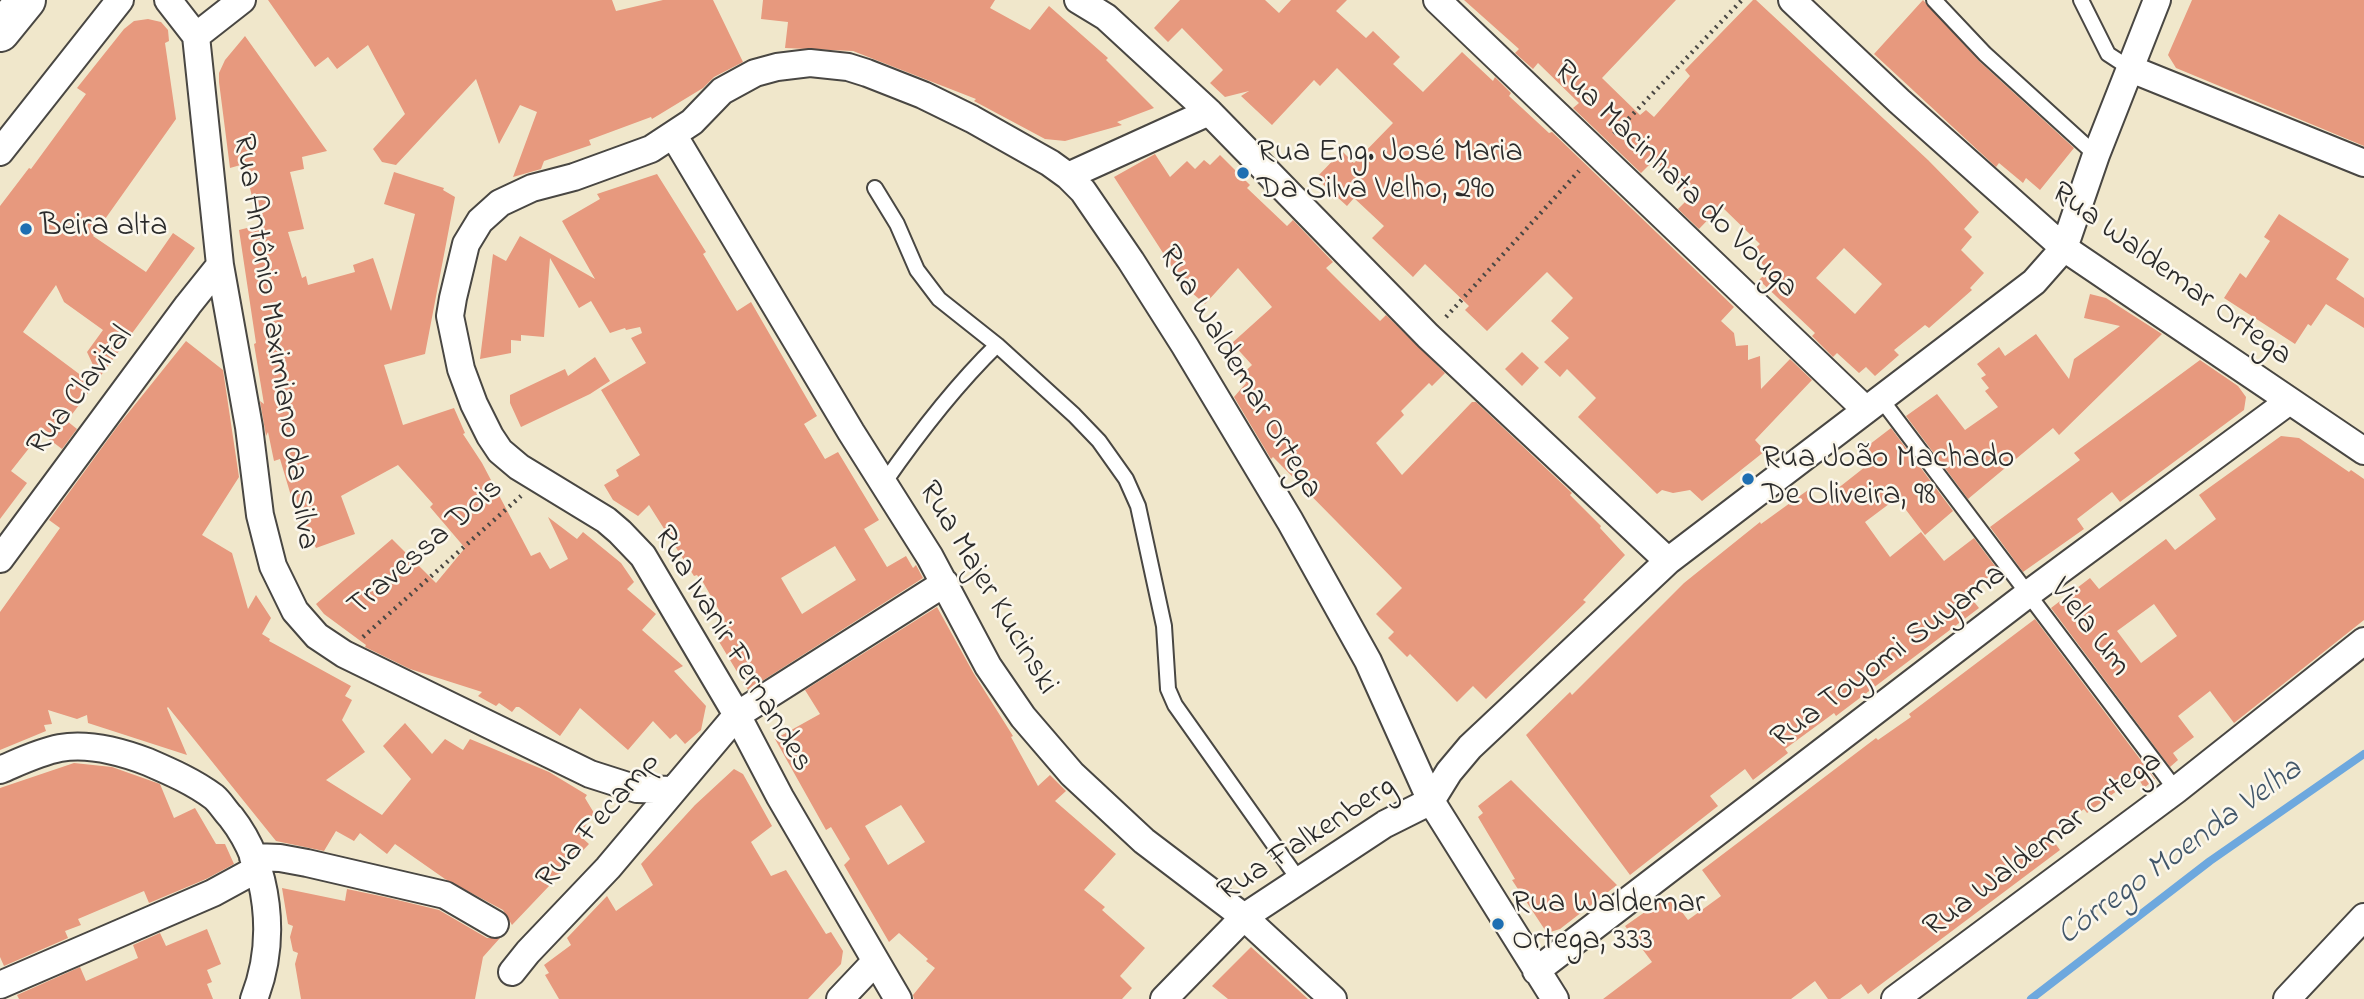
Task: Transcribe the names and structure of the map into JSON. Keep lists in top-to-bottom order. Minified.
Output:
{"streets":{"street":["Rua Macinhata do Vouga","Rua Waldemar Ortega","Rua Antônio Maximiano da Silva","Rua Clavital","Rua Majer Kucinski","Rua Ivanir Fernandes","Rua Toyomi Suyama","Rua Fecamp","Rua Falkenberg"],"lane":["Viela Um"],"path":["Travessa Dois"]},"crossings":[["Rua Macinhata do Vouga","Viela Um"],["Rua Waldemar Ortega","Rua Majer Kucinski"],["Rua Waldemar Ortega","Viela Um"],["Rua Waldemar Ortega","Rua Ivanir Fernandes"],["Rua Waldemar Ortega","Rua Toyomi Suyama"],["Rua Waldemar Ortega","Rua Falkenberg"],["Rua Antônio Maximiano da Silva","Rua Clavital"],["Rua Antônio Maximiano da Silva","Travessa Dois"],["Rua Antônio Maximiano da Silva","Rua Fecamp"],["Travessa Dois","Rua Ivanir Fernandes"],["Rua Majer Kucinski","Rua Ivanir Fernandes"],["Rua Majer Kucinski","Rua Fecamp"],["Rua Majer Kucinski","Rua Falkenberg"],["Viela Um","Rua Toyomi Suyama"],["Rua Ivanir Fernandes","Rua Fecamp"]],"water":["Córrego Moenda Velha"],"places":["Rua Eng. José Maria Da Silva Velho, 290","Beira alta","Rua João Machado De Oliveira, 98","Rua Waldemar Ortega, 333"]}
